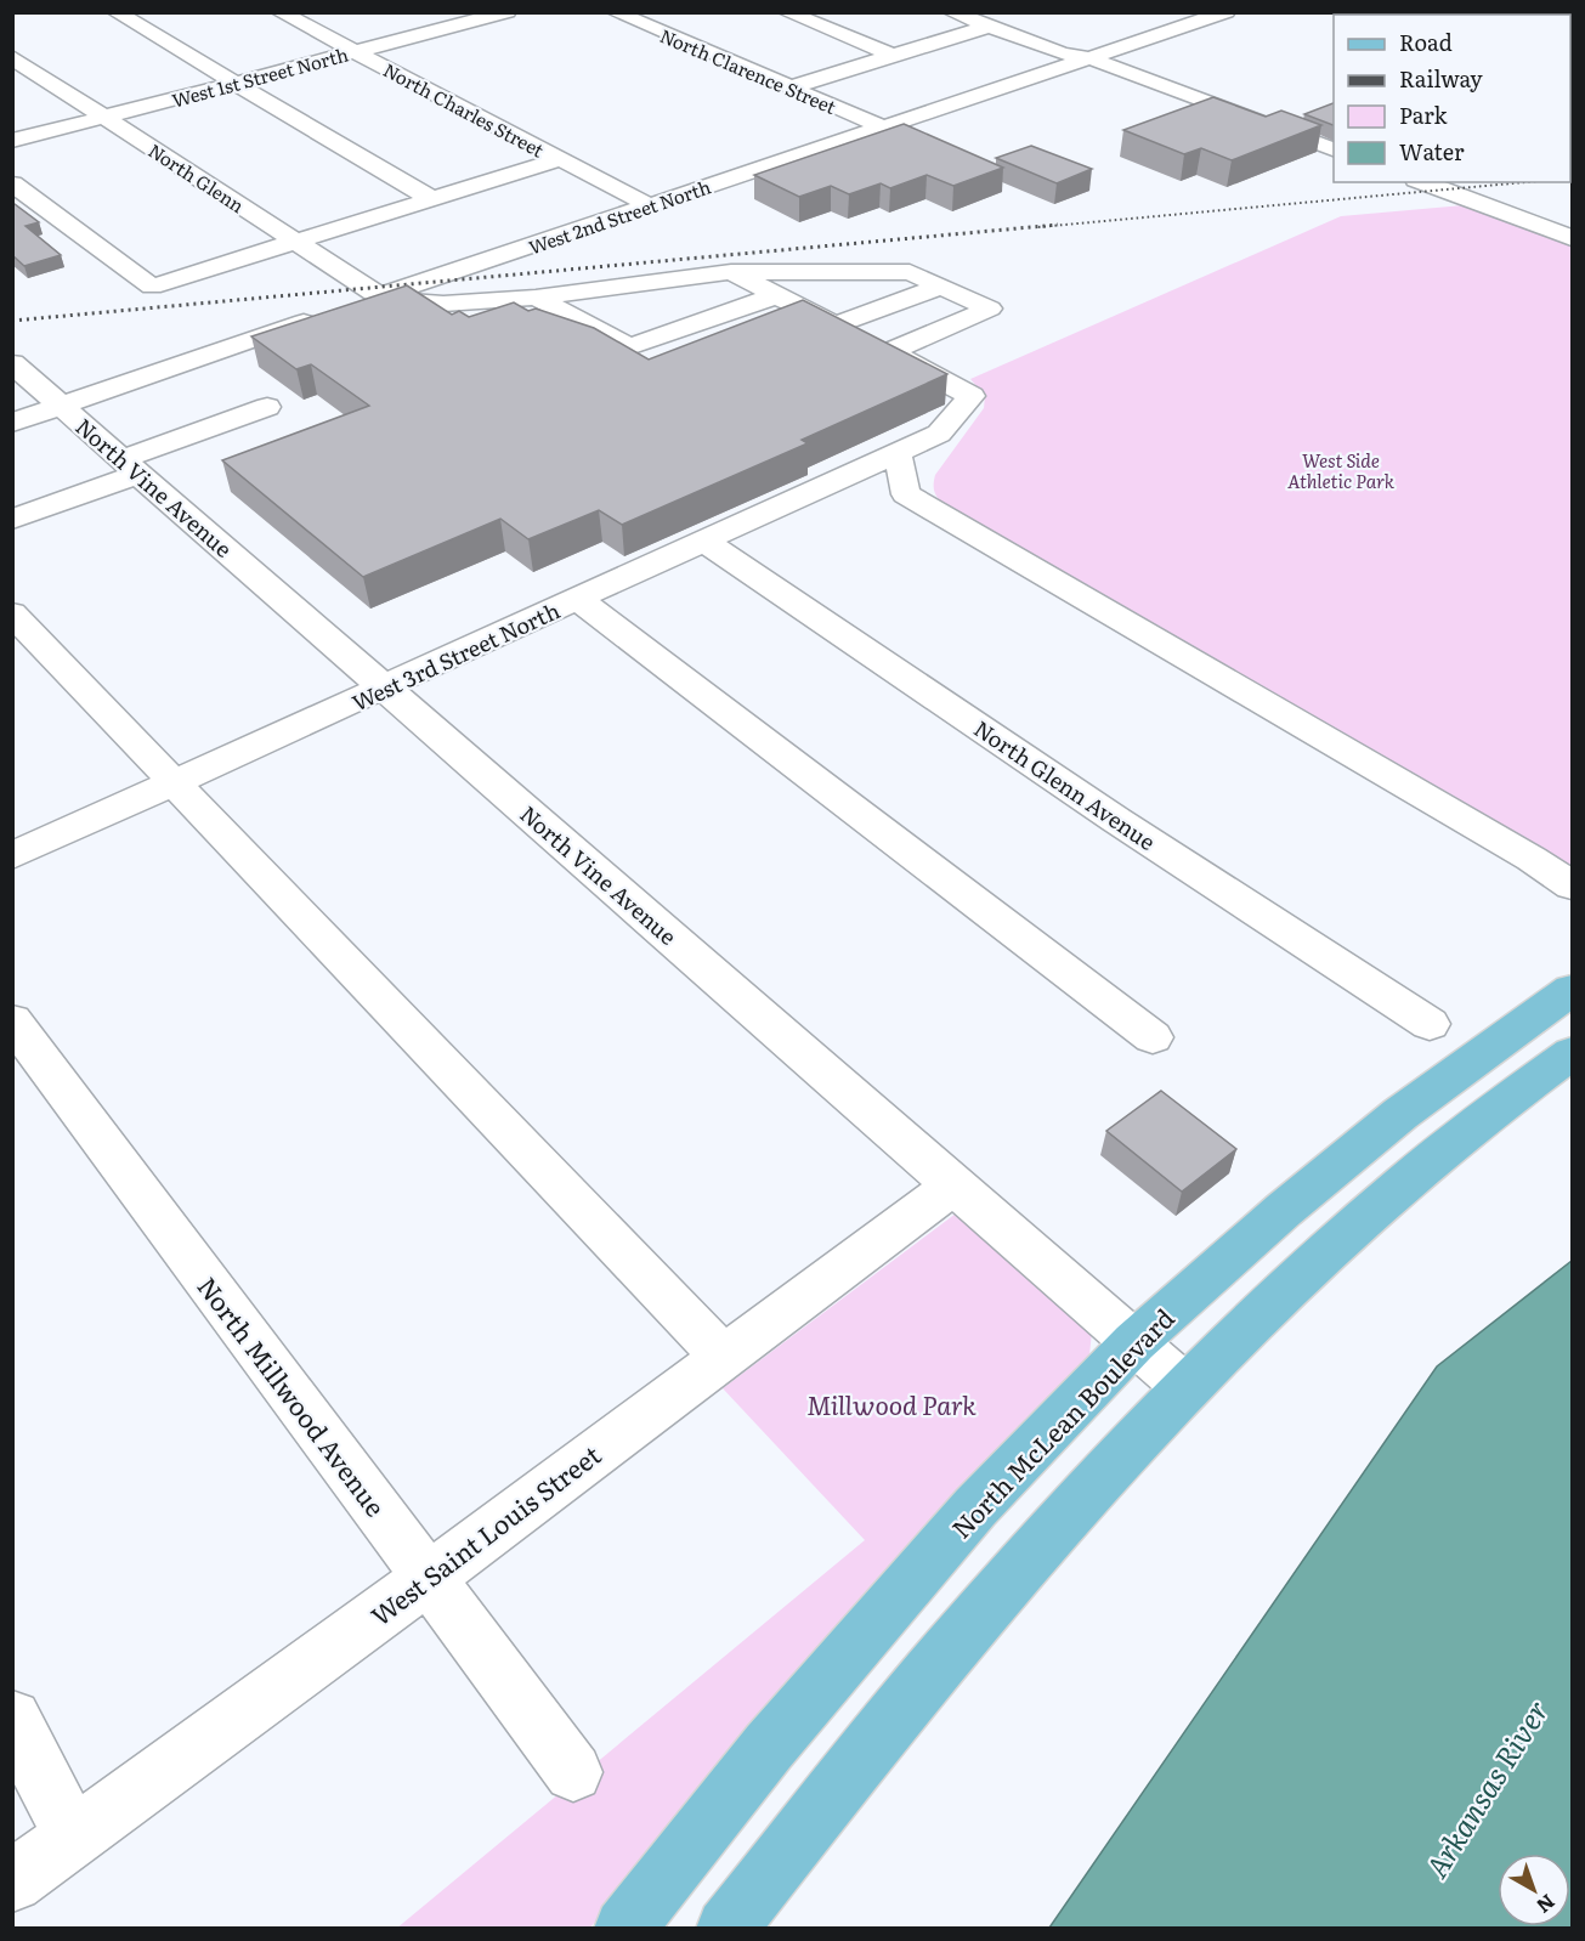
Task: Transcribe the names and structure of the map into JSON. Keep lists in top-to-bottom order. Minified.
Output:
{"streets":{"main road":["North McLean Boulevard"],"street":["North Clarence Street","West 1st Street North","North Charles Street","North Glenn","West 2nd Street North","North Vine Avenue","West 3rd Street North","North Glenn Avenue","North Millwood Avenue","West Saint Louis Street"]},"crossings":[["North Clarence Street","West 2nd Street North"],["West 1st Street North","North Charles Street"],["West 1st Street North","North Glenn"],["North Charles Street","West 2nd Street North"],["North Glenn","West 2nd Street North"],["North Vine Avenue","West 3rd Street North"],["North Vine Avenue","North McLean Boulevard"],["North Vine Avenue","West Saint Louis Street"],["West 3rd Street North","North Glenn Avenue"],["North Millwood Avenue","West Saint Louis Street"]],"water":["Arkansas River"],"parks":["West Side Athletic Park","Millwood Park"],"legend":["Road","Railway","Park","Water"],"north":"bottom right"}
